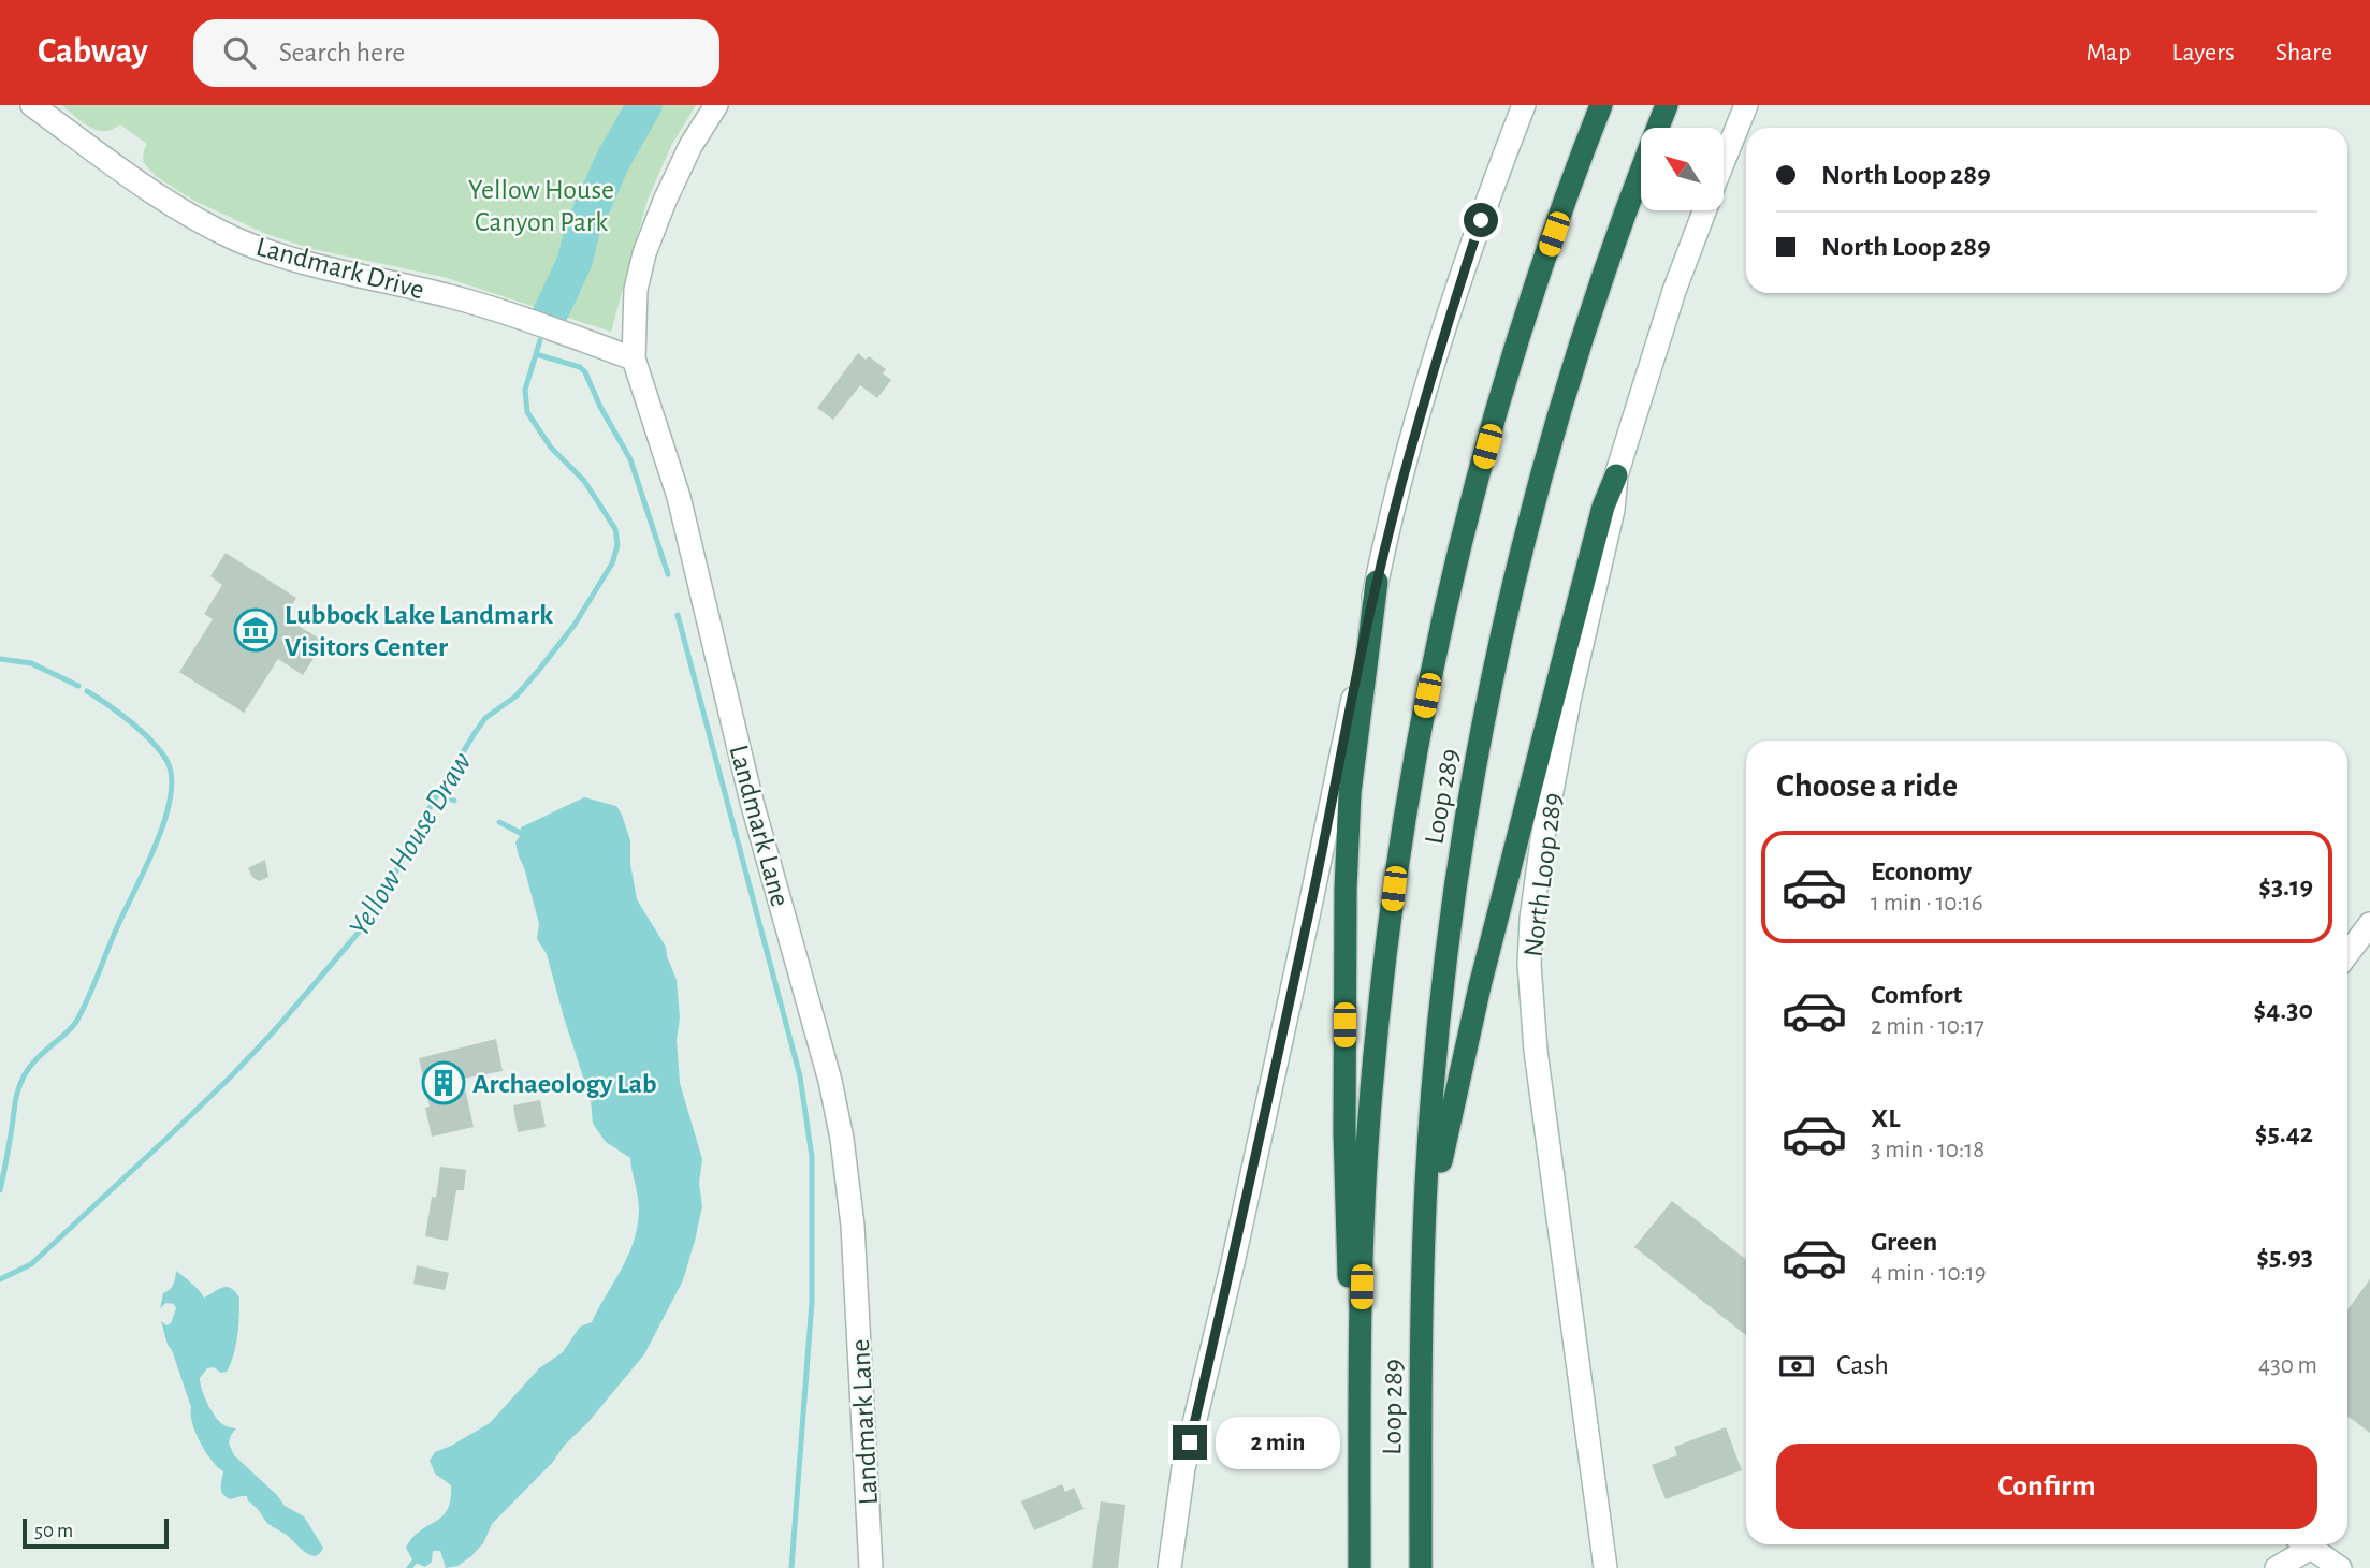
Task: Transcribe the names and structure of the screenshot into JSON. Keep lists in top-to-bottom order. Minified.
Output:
{"streets":{"highway":["Loop 289"],"street":["Landmark Drive","Landmark Lane","North Loop 289"]},"crossings":[["Landmark Drive","Landmark Lane"]],"water":["Yellow House Draw"],"parks":["Yellow House Canyon Park"],"places":{"museum":["Lubbock Lake Landmark Visitors Center"],"building":["Archaeology Lab"]},"scale_bar":"50 m","north":"top left","page":{"header":"Cabway","search":"Search here","nav":["Map","Layers","Share"],"banner":["North Loop 289","North Loop 289"],"heading":"Choose a ride","list":[{"name":"Economy","note":"1 min · 10:16","value":"$3.19"},{"name":"Comfort","note":"2 min · 10:17","value":"$4.30"},{"name":"XL","note":"3 min · 10:18","value":"$5.42"},{"name":"Green","note":"4 min · 10:19","value":"$5.93"}],"pay":["Cash","430 m"],"bubble":"2 min","buttons":"Confirm","scale":"50 m"}}
